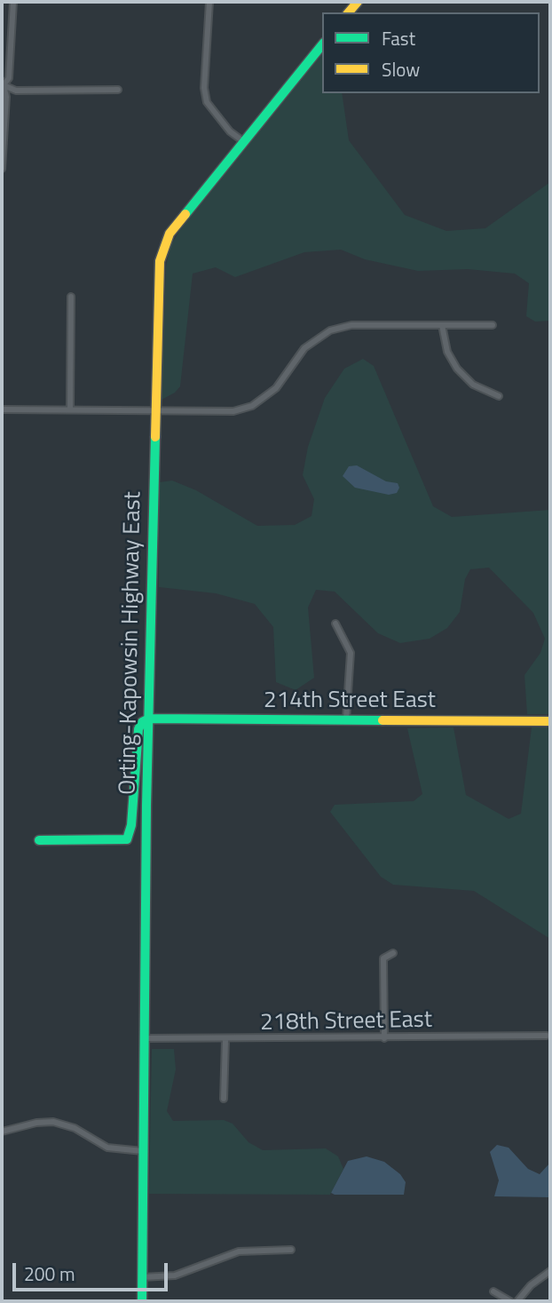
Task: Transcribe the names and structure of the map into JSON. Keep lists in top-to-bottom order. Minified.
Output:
{"streets":{"main road":["Orting-Kapowsin Highway East","214th Street East"],"street":["218th Street East"]},"crossings":[["Orting-Kapowsin Highway East","214th Street East"],["Orting-Kapowsin Highway East","218th Street East"]],"legend":["Fast","Slow"],"scale_bar":"200 m"}
